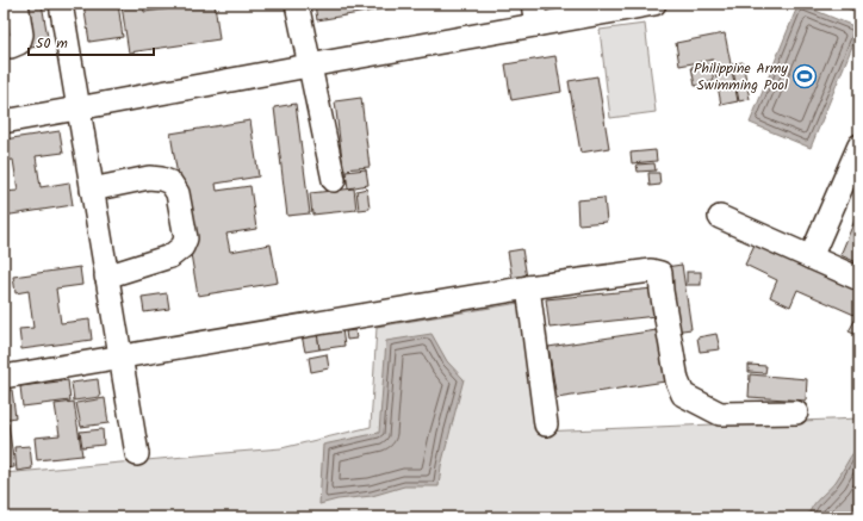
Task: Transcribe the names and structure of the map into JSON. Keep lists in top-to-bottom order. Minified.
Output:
{"places":{"sports":["Philippine Army Swimming Pool"]},"scale_bar":"50 m"}
